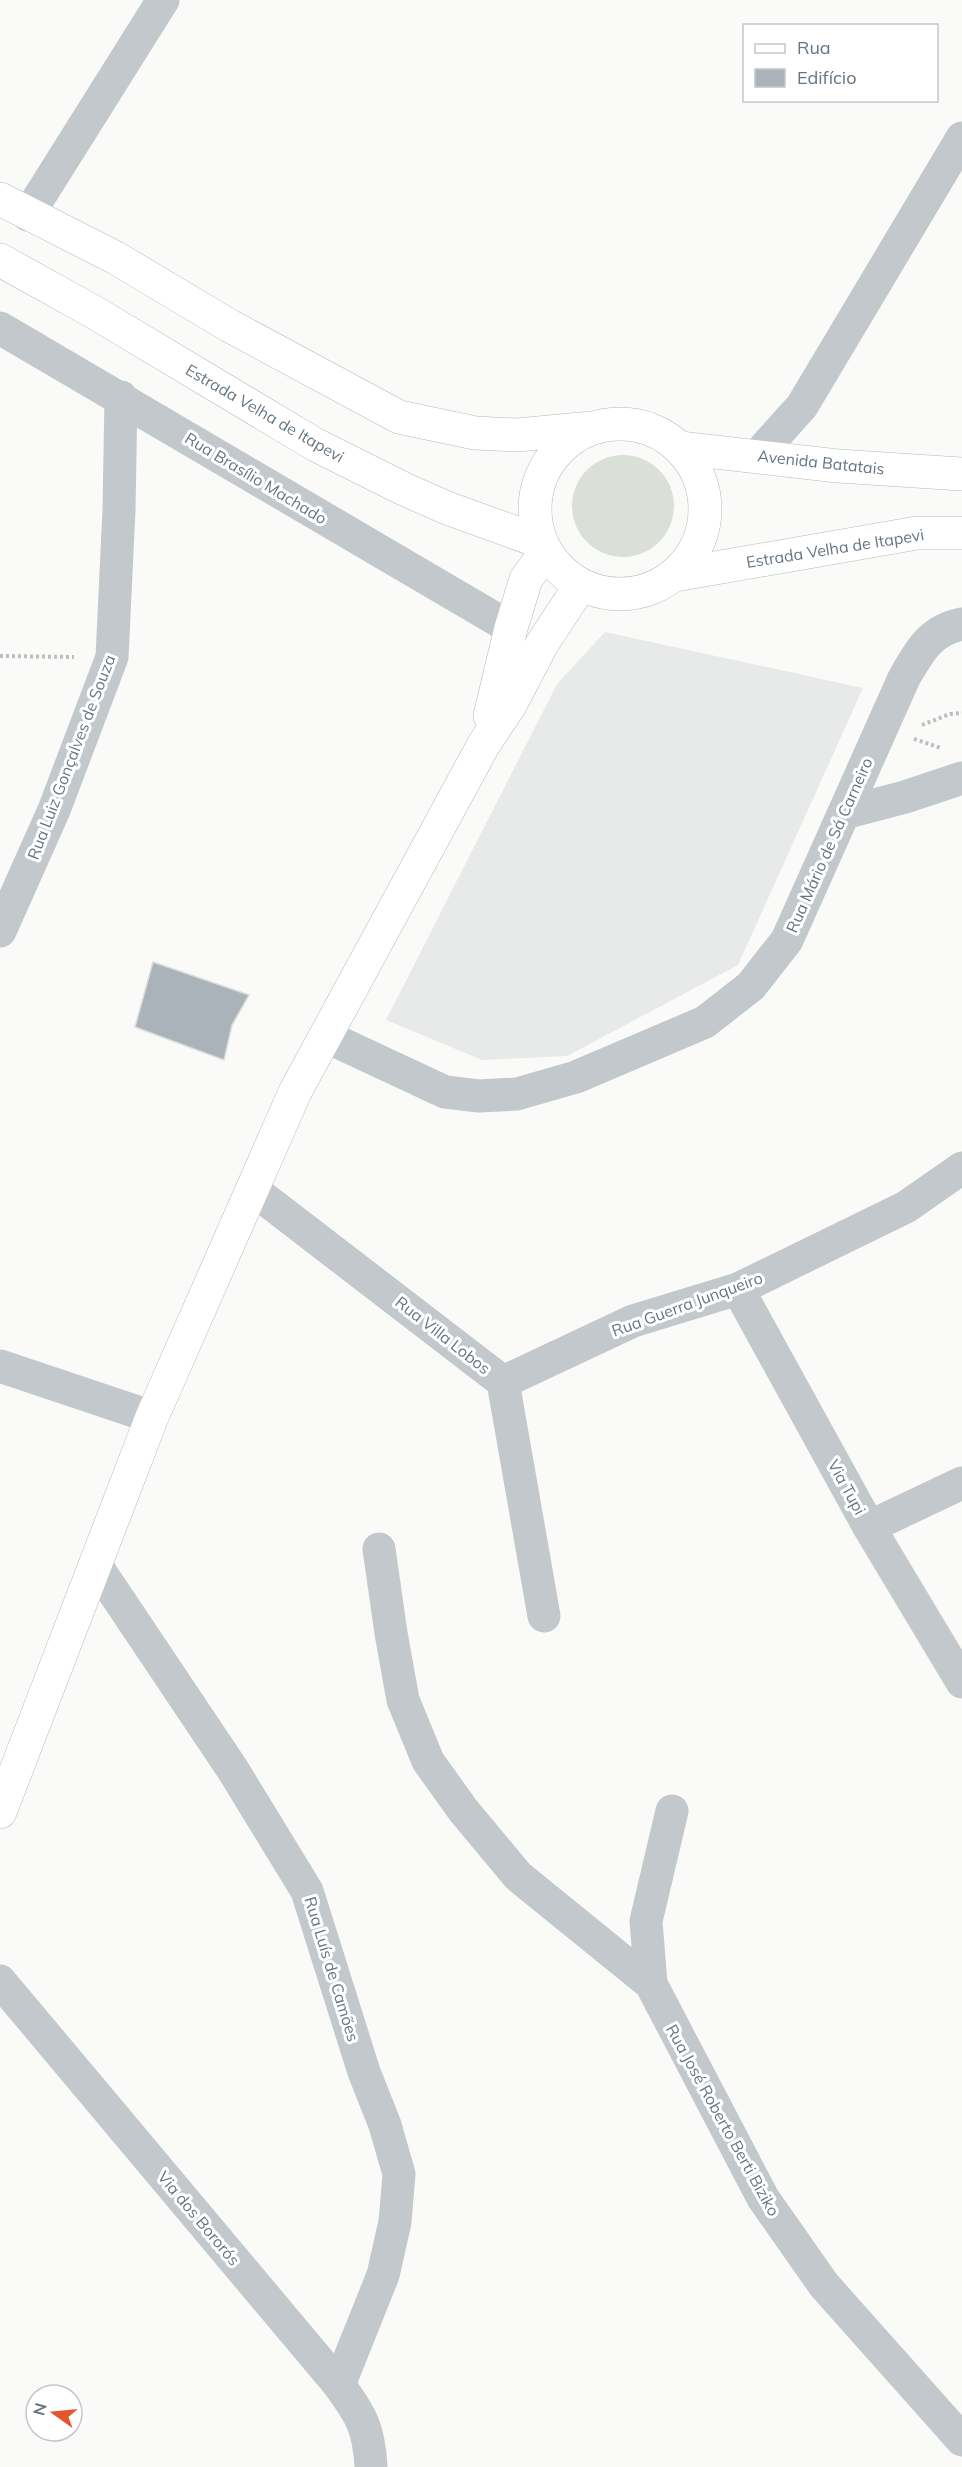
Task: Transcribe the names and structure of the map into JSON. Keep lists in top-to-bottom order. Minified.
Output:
{"streets":{"main road":["Estrada Velha de Itapevi","Avenida Batatais"],"street":["Rua Brasílio Machado","Rua Luiz Gonçalves de Souza","Rua Mário de Sá Carneiro","Rua Guerra Junqueiro","Rua Villa Lobos","Via Tupi","Rua Luís de Camões","Rua José Roberto Berti Biziko","Via dos Bororós"]},"crossings":[["Estrada Velha de Itapevi","Avenida Batatais"],["Rua Brasílio Machado","Rua Luiz Gonçalves de Souza"],["Rua Guerra Junqueiro","Rua Villa Lobos"],["Rua Guerra Junqueiro","Via Tupi"],["Rua Luís de Camões","Via dos Bororós"]],"legend":["Rua","Edifício"],"north":"left"}
